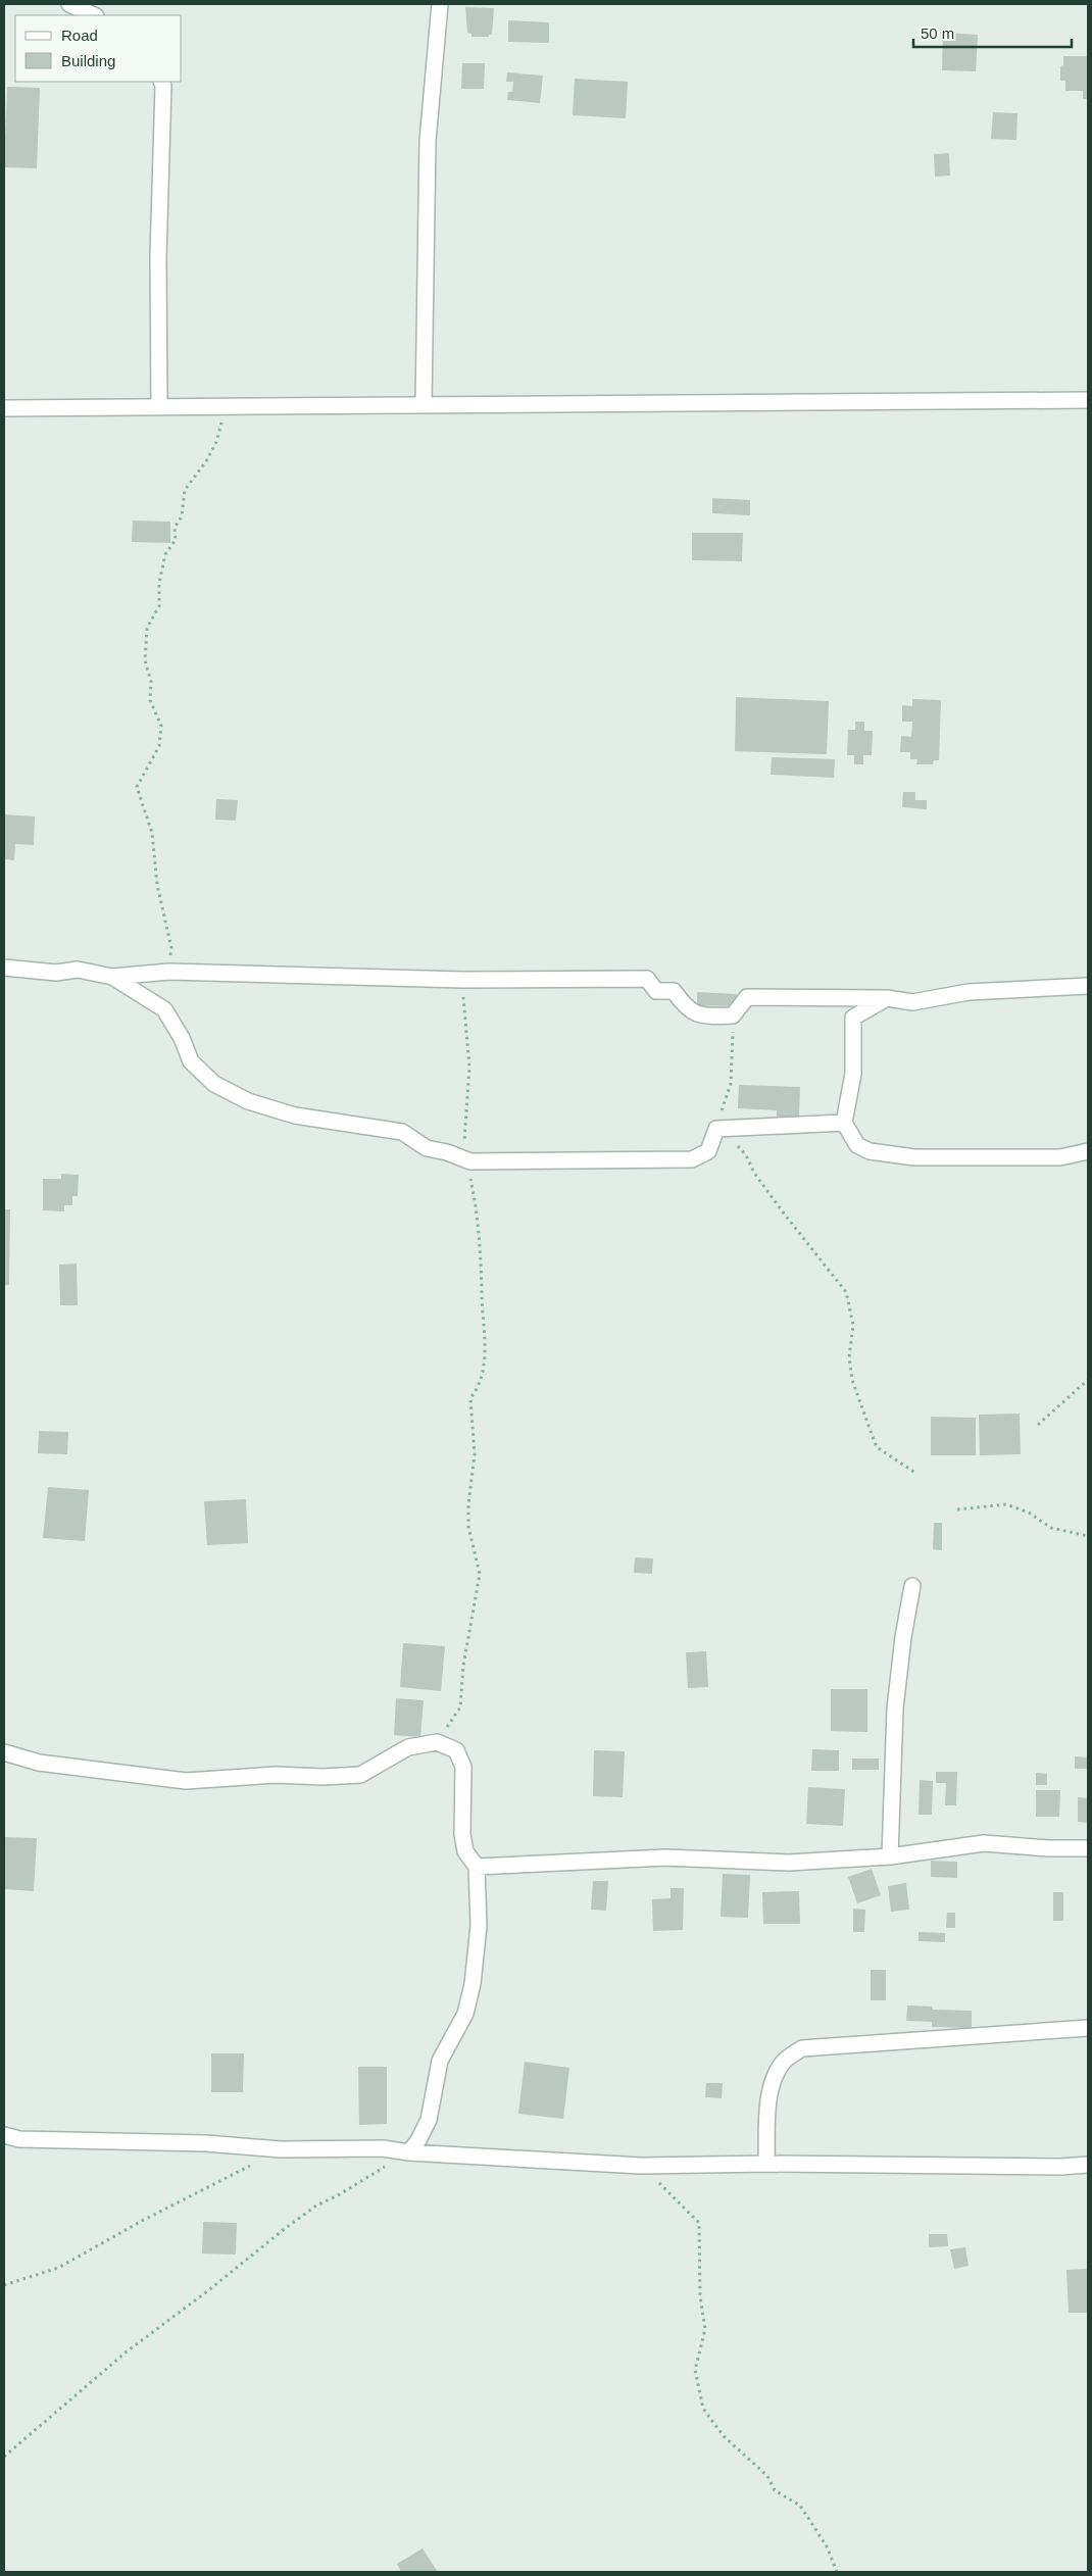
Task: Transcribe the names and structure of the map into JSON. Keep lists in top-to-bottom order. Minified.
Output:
{"legend":["Road","Building"],"scale_bar":"50 m"}
